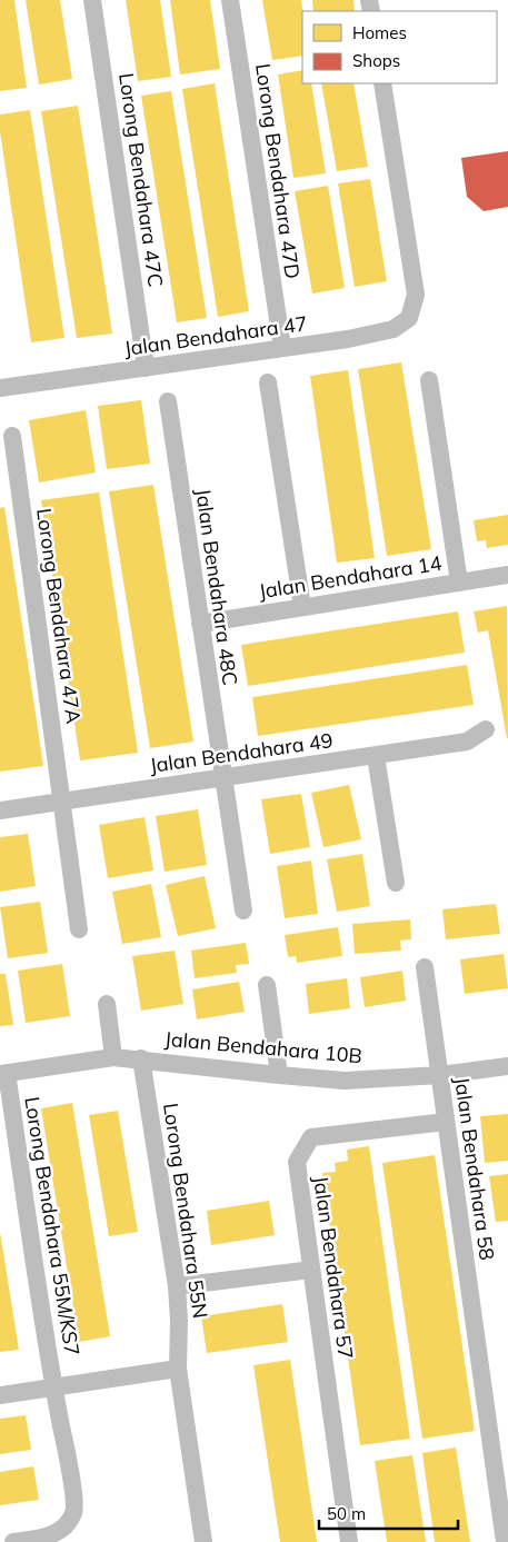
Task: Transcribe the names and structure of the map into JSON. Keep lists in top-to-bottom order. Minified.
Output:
{"streets":{"street":["Lorong Bendahara 47D","Lorong Bendahara 47C","Jalan Bendahara 47","Jalan Bendahara 14","Jalan Bendahara 48C","Lorong Bendahara 47A","Jalan Bendahara 49","Jalan Bendahara 10B","Jalan Bendahara 58","Lorong Bendahara 55N","Lorong Bendahara 55M/KS7","Jalan Bendahara 57"]},"crossings":[["Lorong Bendahara 47D","Jalan Bendahara 47"],["Lorong Bendahara 47C","Jalan Bendahara 47"],["Jalan Bendahara 14","Jalan Bendahara 48C"],["Jalan Bendahara 48C","Jalan Bendahara 49"],["Lorong Bendahara 47A","Jalan Bendahara 49"],["Jalan Bendahara 10B","Jalan Bendahara 58"],["Jalan Bendahara 10B","Lorong Bendahara 55N"],["Jalan Bendahara 10B","Lorong Bendahara 55M/KS7"],["Jalan Bendahara 58","Jalan Bendahara 57"]],"legend":["Homes","Shops"],"scale_bar":"50 m"}
